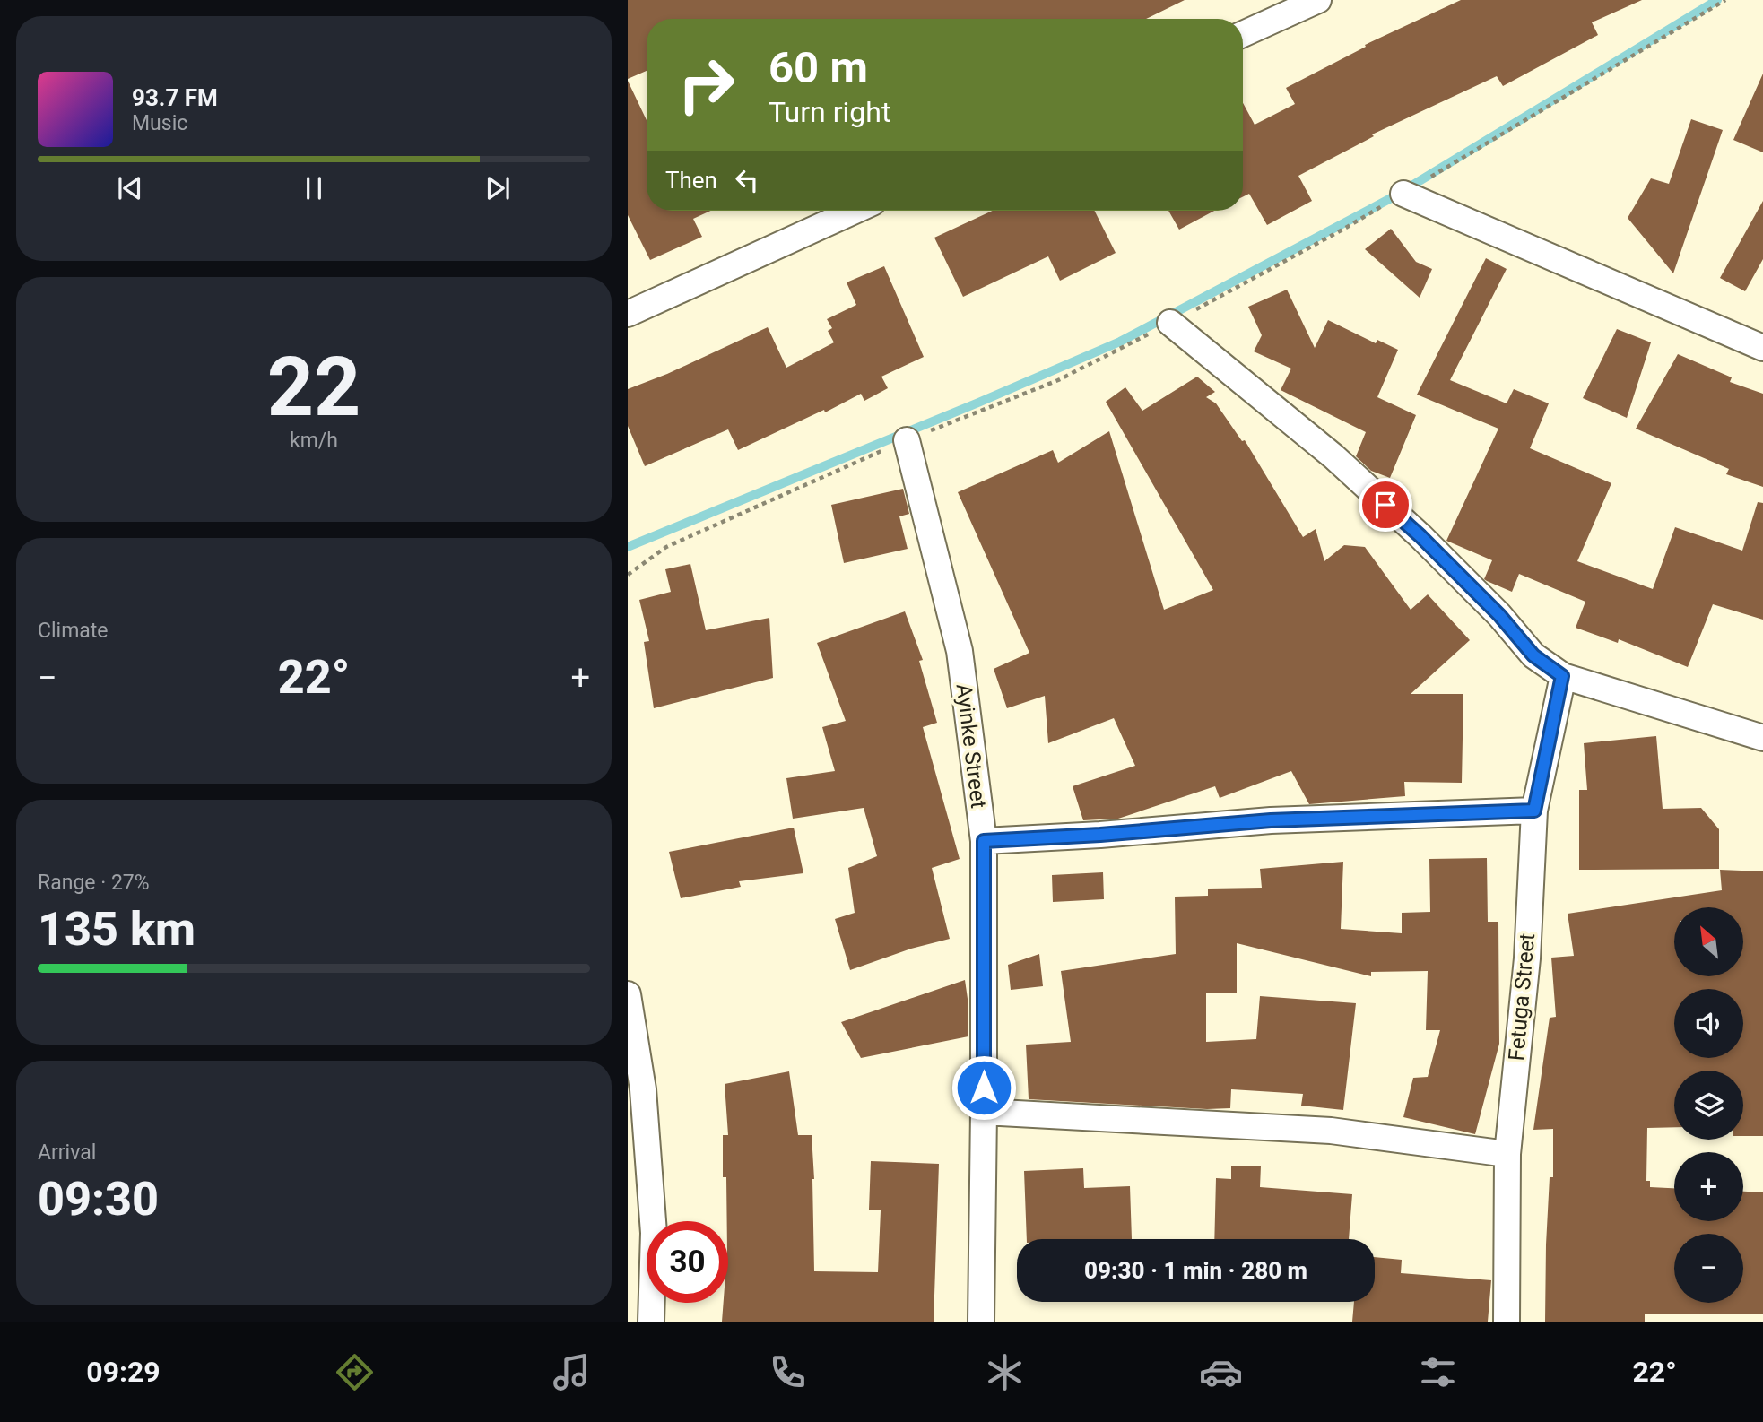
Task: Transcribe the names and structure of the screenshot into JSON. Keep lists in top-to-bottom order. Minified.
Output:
{"streets":{"street":["Ayinke Street","Fetuga Street"]},"north":"top left","page":{"turn":["60 m","Turn right"],"song":["93.7 FM","Music"],"then":"Then","tile":[["22","km/h"],"Climate",["Range · 27%","135 km"],["Arrival","09:30"]],"heat":["−","22°","+"],"map_buttons":["+","−"],"limit":"30","trip":"09:30 · 1 min · 280 m","tabs":["09:29","22°"]}}
